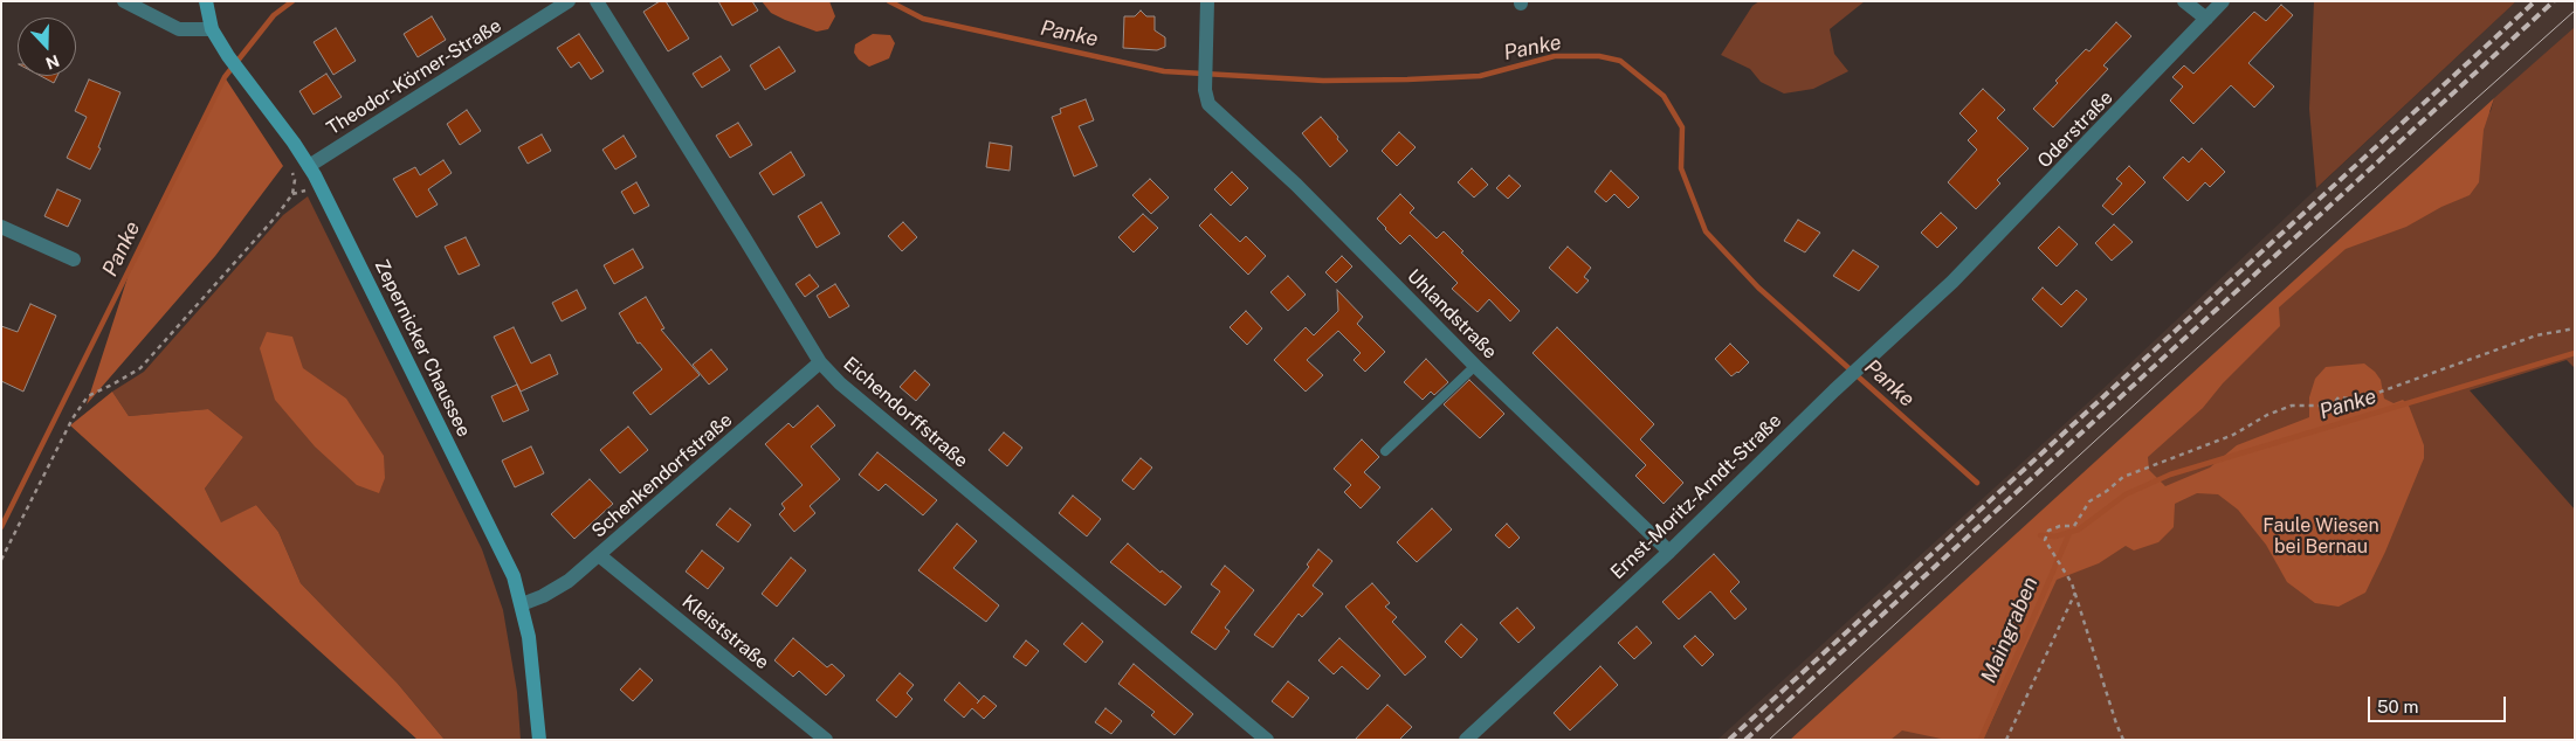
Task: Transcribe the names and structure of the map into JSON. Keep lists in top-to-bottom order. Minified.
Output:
{"streets":{"main road":["Zepernicker Chaussee"],"street":["Theodor-Körner-Straße","Oderstraße","Uhlandstraße","Eichendorffstraße","Schenkendorfstraße","Ernst-Moritz-Arndt-Straße","Kleiststraße"]},"crossings":[["Theodor-Körner-Straße","Zepernicker Chaussee"],["Oderstraße","Ernst-Moritz-Arndt-Straße"],["Uhlandstraße","Ernst-Moritz-Arndt-Straße"],["Zepernicker Chaussee","Schenkendorfstraße"],["Eichendorffstraße","Schenkendorfstraße"],["Schenkendorfstraße","Kleiststraße"]],"water":["Panke","Maingraben"],"parks":["Faule Wiesen bei Bernau"],"scale_bar":"50 m","north":"bottom"}
